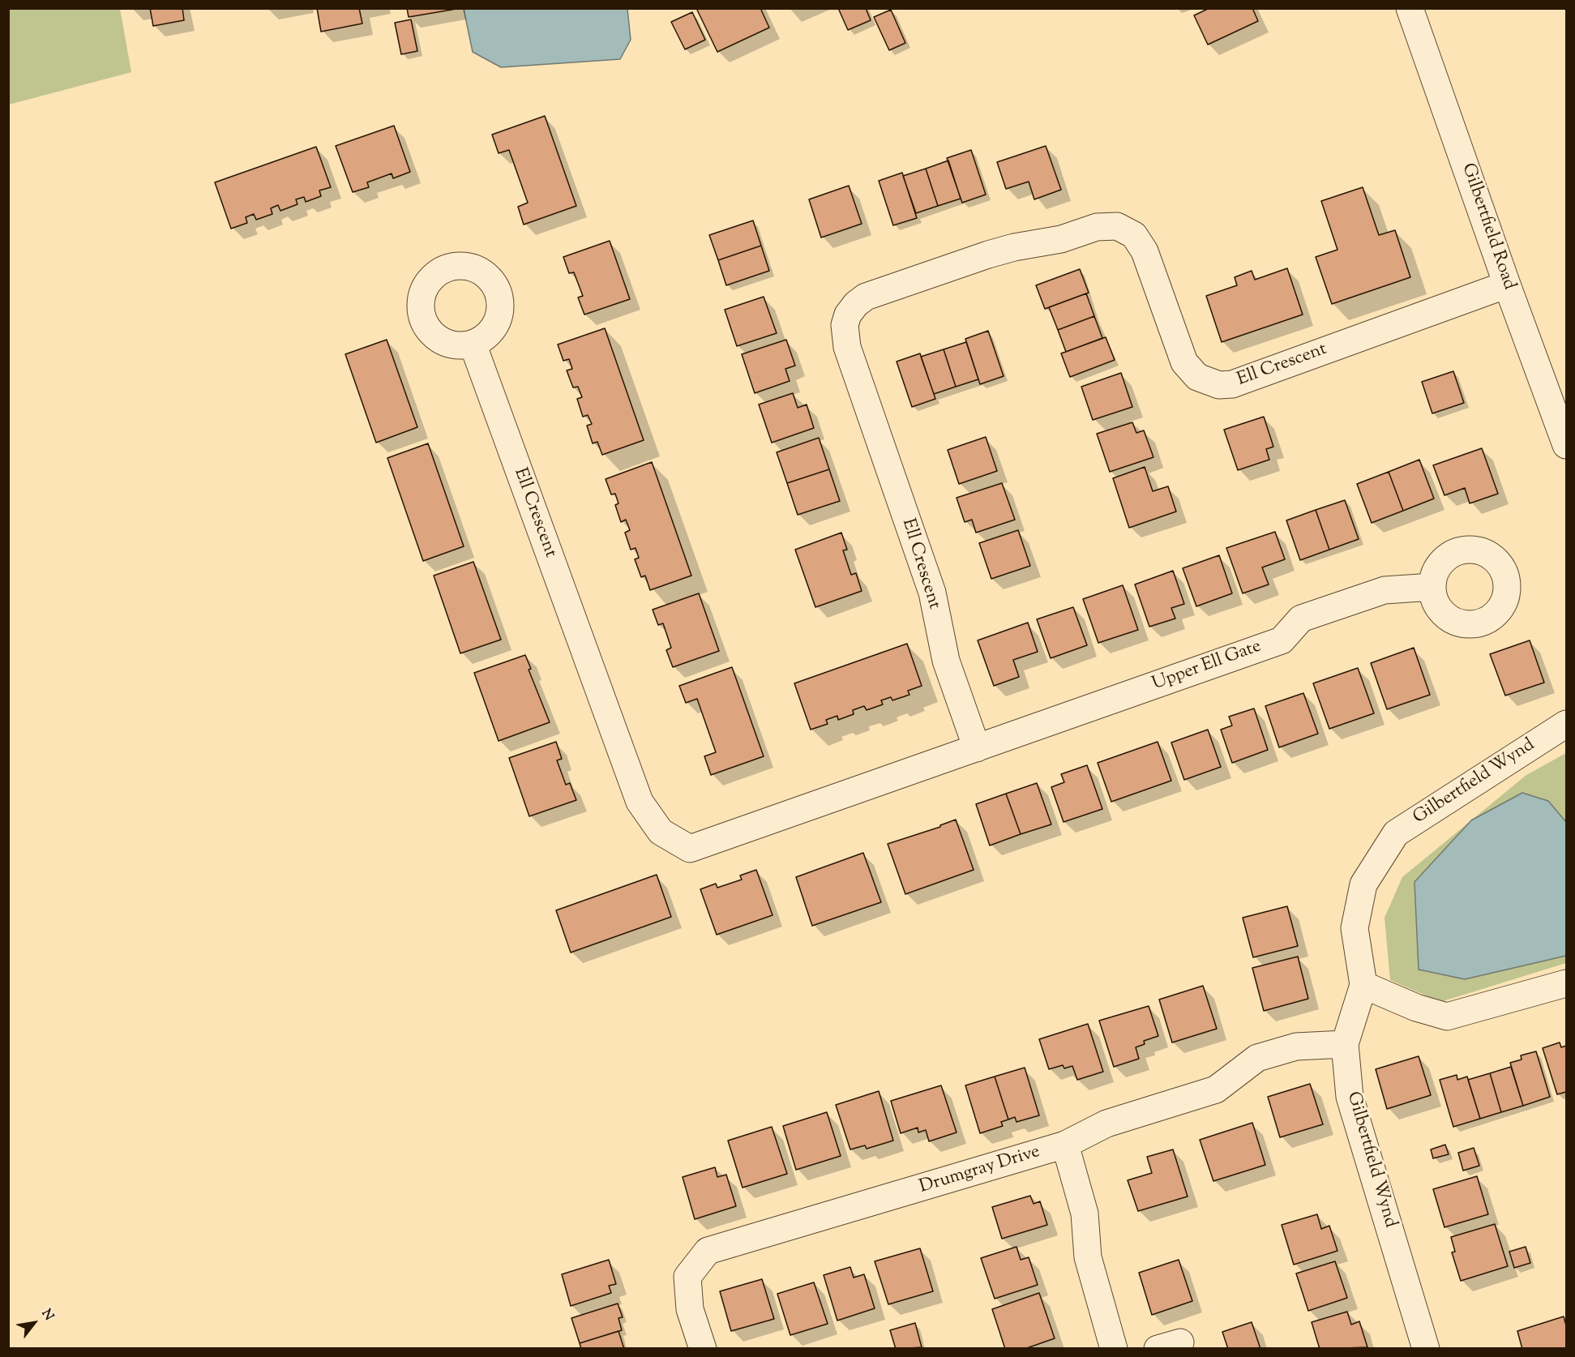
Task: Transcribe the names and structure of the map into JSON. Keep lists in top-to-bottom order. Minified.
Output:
{"streets":{"street":["Gilbertfield Road","Ell Crescent","Upper Ell Gate","Gilbertfield Wynd","Drumgray Drive"]},"crossings":[["Gilbertfield Road","Ell Crescent"],["Ell Crescent","Upper Ell Gate"],["Gilbertfield Wynd","Drumgray Drive"]],"north":"top right"}
